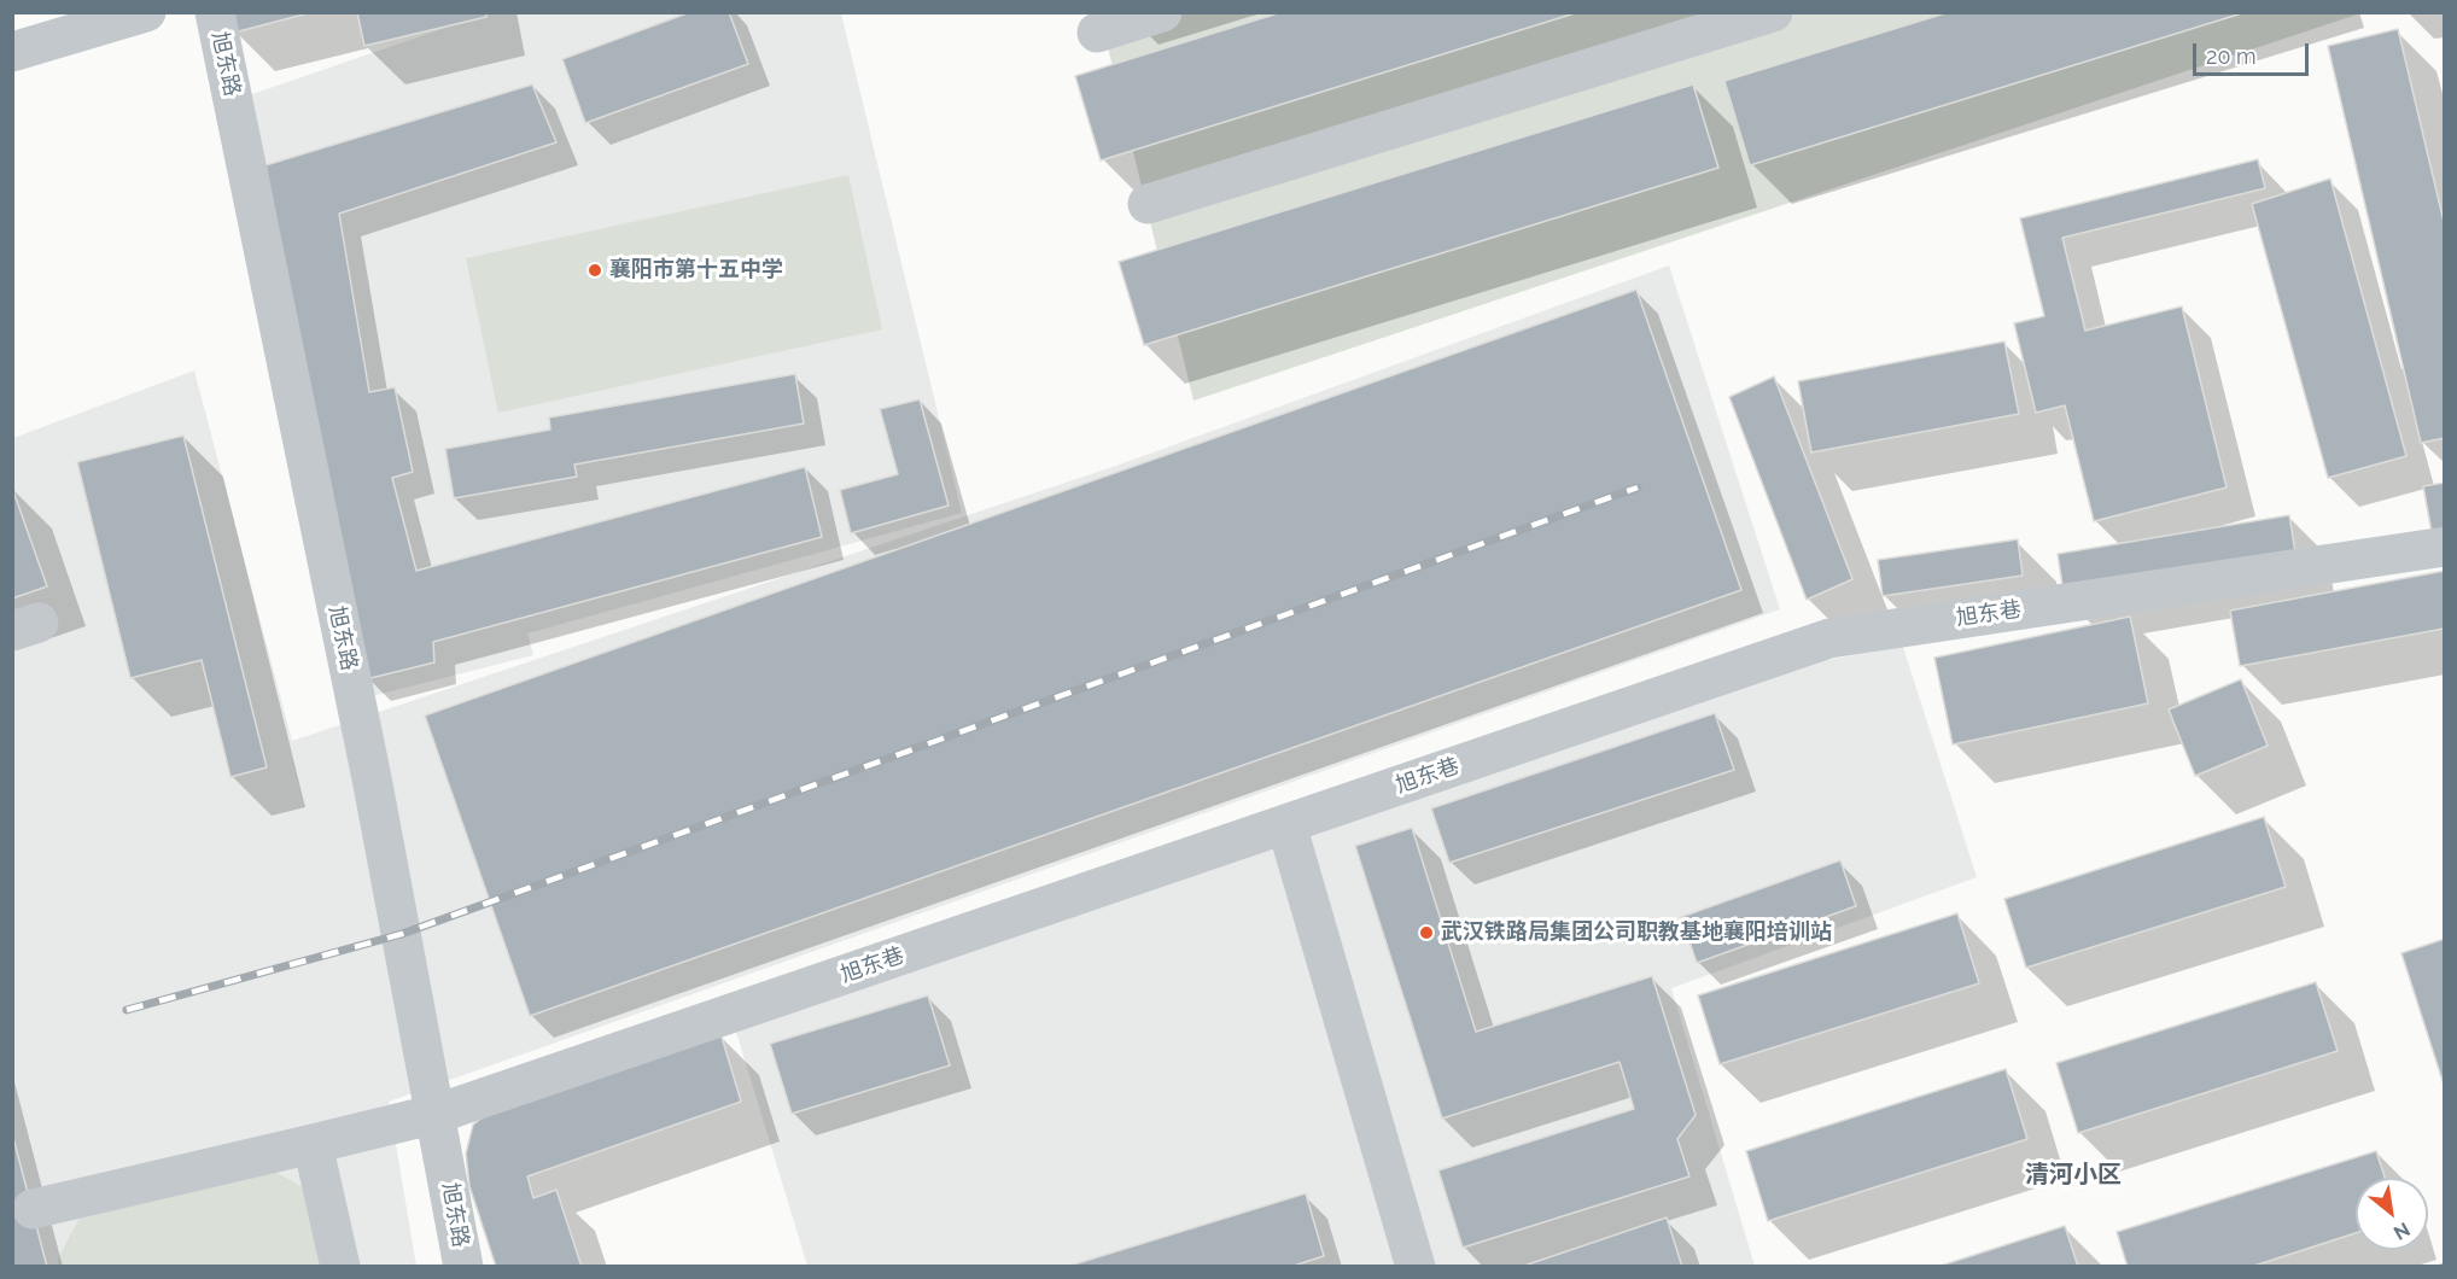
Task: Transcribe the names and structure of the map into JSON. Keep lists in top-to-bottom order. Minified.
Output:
{"streets":{"street":["旭东路","旭东巷"]},"crossings":[["旭东路","旭东巷"]],"districts":["清河小区"],"places":["襄阳市第十五中学","武汉铁路局集团公司职教基地襄阳培训站"],"scale_bar":"20 m","north":"bottom right"}
